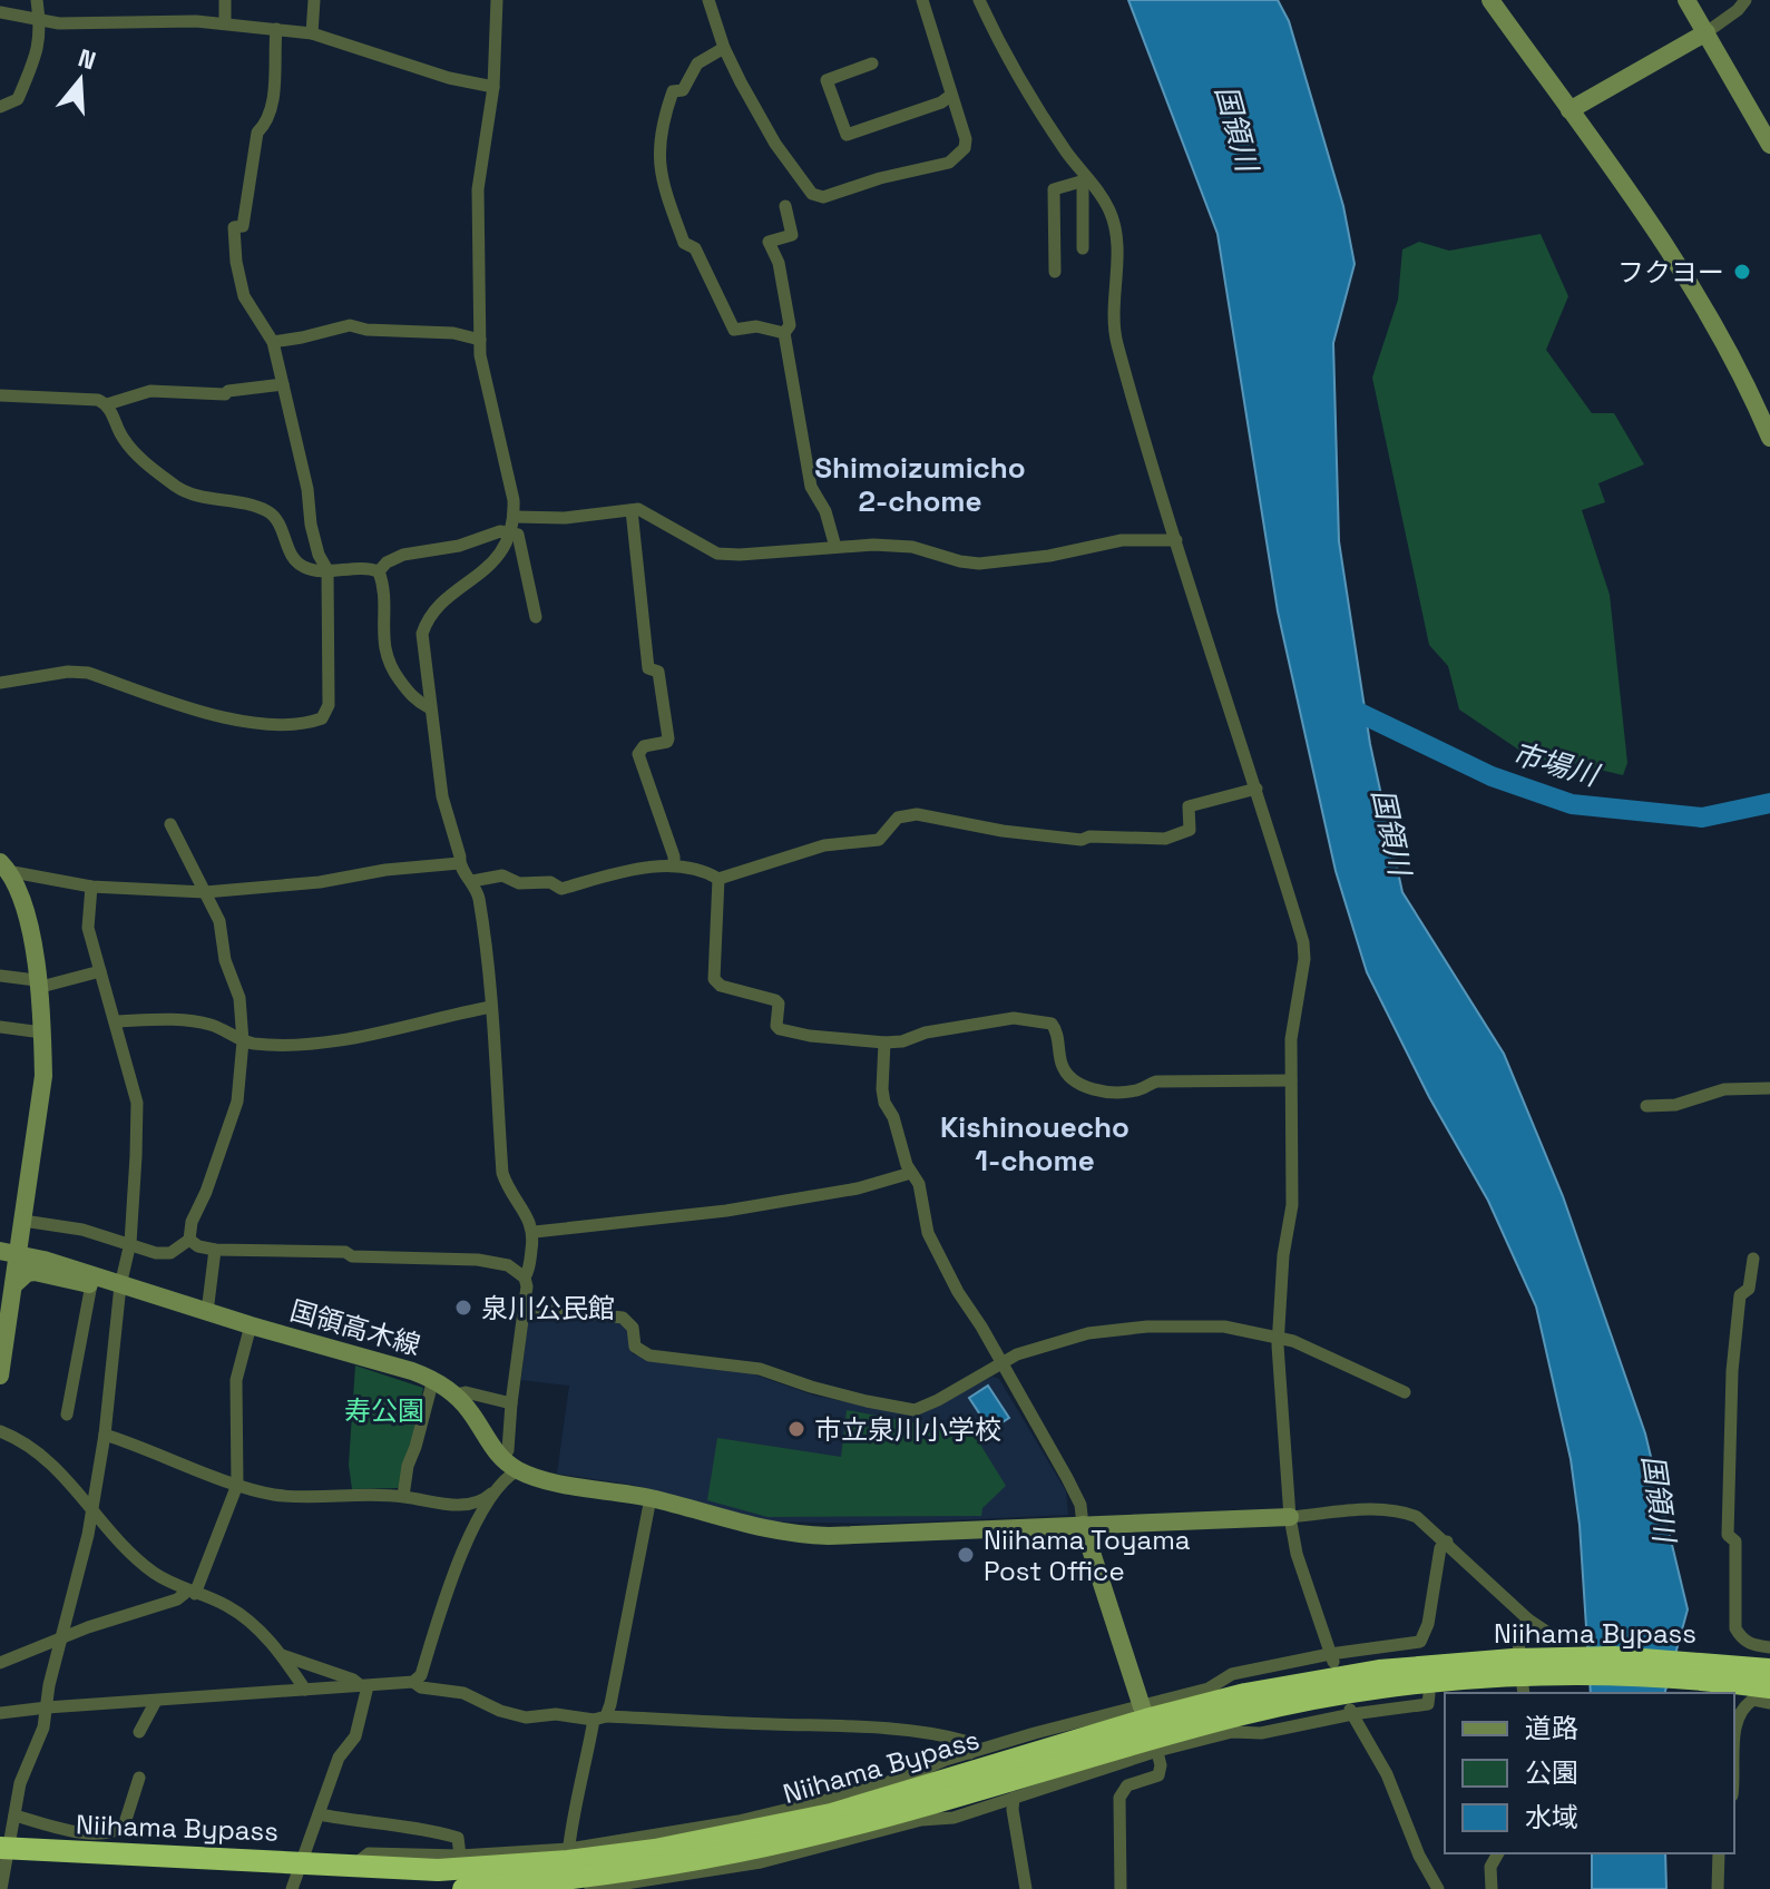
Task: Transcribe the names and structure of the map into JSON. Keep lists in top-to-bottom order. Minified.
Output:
{"streets":{"highway":["Niihama Bypass"],"main road":["国領高木線"]},"districts":["Shimoizumicho 2-chome","Kishinouecho 1-chome"],"water":["国領川","市場川"],"parks":["寿公園"],"places":["フクヨー","泉川公民館","市立泉川小学校","Niihama Toyama Post Office"],"legend":["道路","公園","水域"],"north":"top"}
